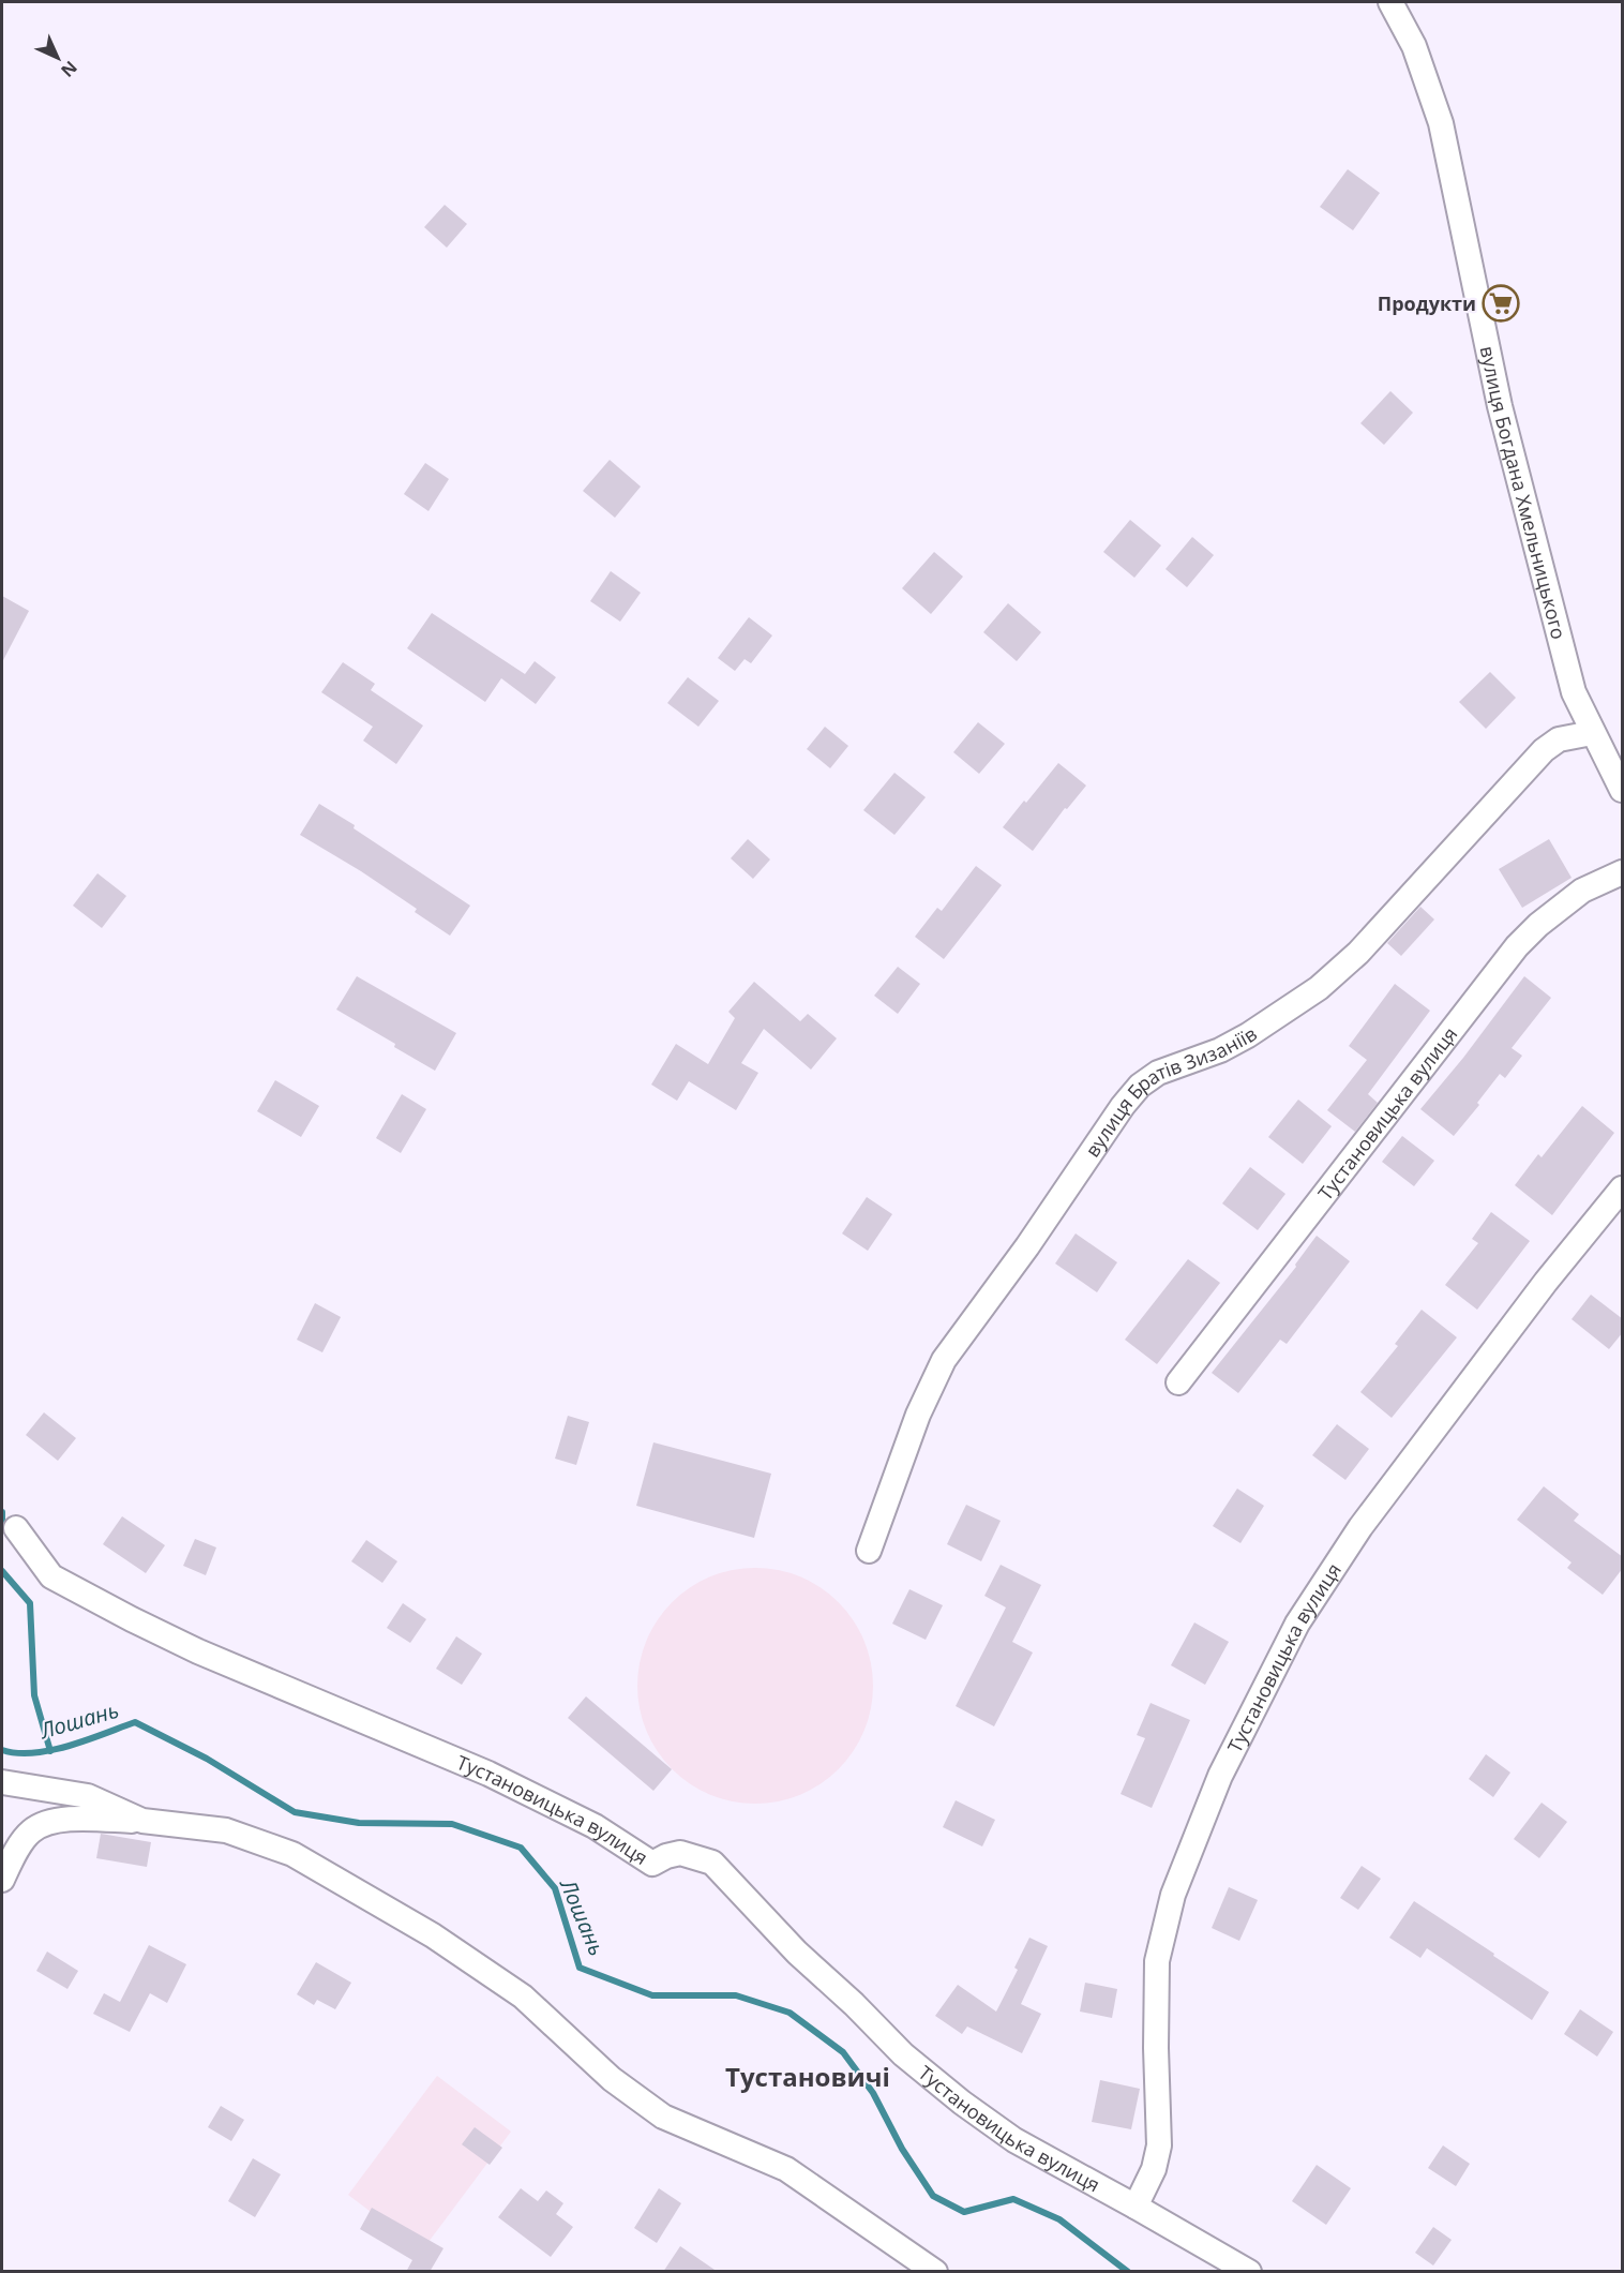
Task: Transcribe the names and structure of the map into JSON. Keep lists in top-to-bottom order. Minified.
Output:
{"streets":{"street":["вулиця Богдана Хмельницького","вулиця Братів Зизаніїв","Тустановицька вулиця"]},"crossings":[["вулиця Богдана Хмельницького","вулиця Братів Зизаніїв"]],"districts":["Тустановичі"],"water":["Лошань"],"places":{"supermarket":["Продукти"]},"north":"bottom right"}
